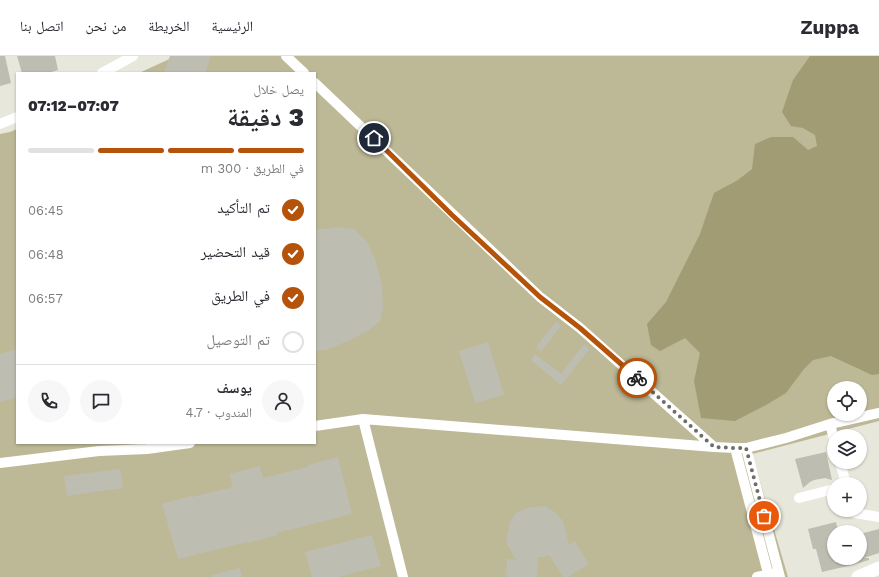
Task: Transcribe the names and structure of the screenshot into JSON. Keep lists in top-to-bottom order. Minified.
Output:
{"page":{"header":"Zuppa","nav":["الرئيسية","الخريطة","من نحن","اتصل بنا"],"heading":["3 دقيقة","يصل خلال","07:07–07:12"],"panel":["يوسف","المندوب · 4.7"],"bar":"في الطريق · 300 m","list":[["تم التأكيد","06:45"],["قيد التحضير","06:48"],["في الطريق","06:57"],"تم التوصيل"],"map_buttons":["+","−"]}}
